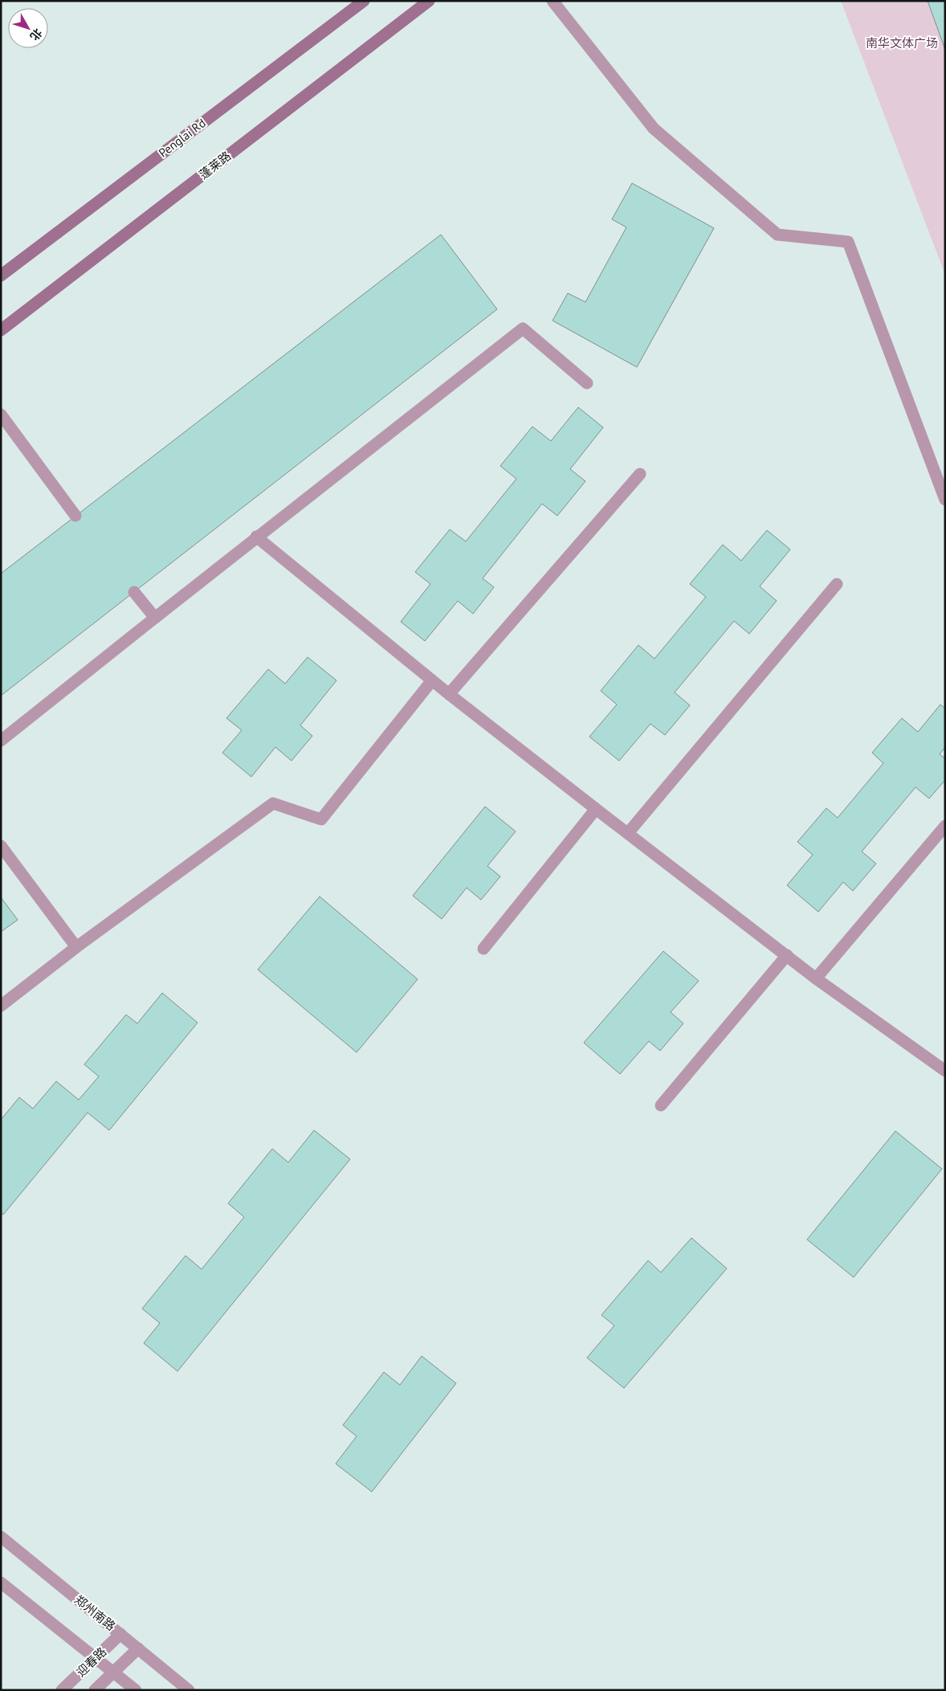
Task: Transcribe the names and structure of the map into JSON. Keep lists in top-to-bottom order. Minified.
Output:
{"streets":{"main road":["Penglai Rd","蓬莱路"],"street":["郑州南路","迎春路"]},"crossings":[["郑州南路","迎春路"]],"parks":["南华文体广场"],"north":"bottom right"}
